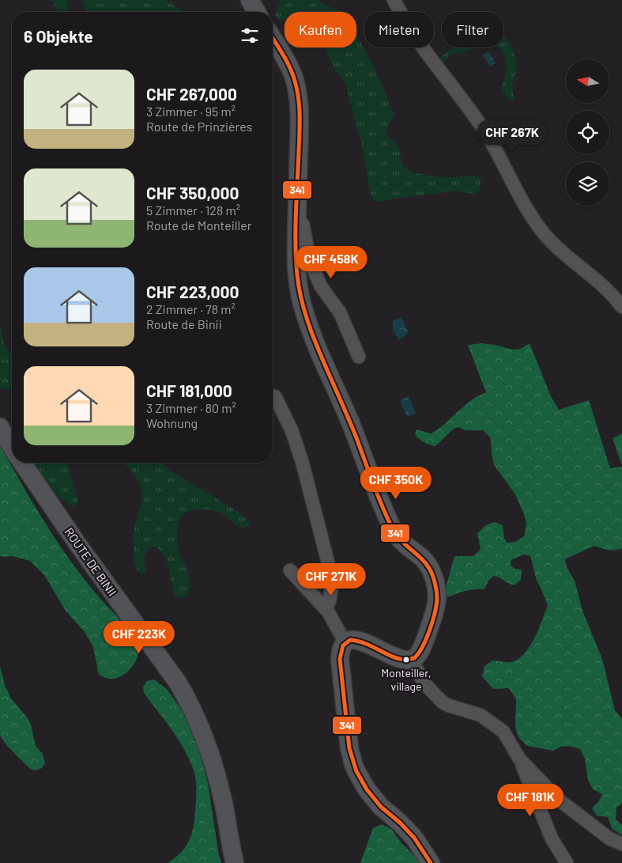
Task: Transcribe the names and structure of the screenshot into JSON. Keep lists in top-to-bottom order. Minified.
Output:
{"streets":{"street":["ROUTE DE BINII"]},"places":["Monteiller, village"],"lines":["transit line 341"],"north":"left","page":{"chip":["Kaufen","Mieten","Filter"],"heading":"6 Objekte","list":[{"name":"CHF 267,000","note":"3 Zimmer · 95 m² · Route de Prinzières"},{"name":"CHF 350,000","note":"5 Zimmer · 128 m² · Route de Monteiller"},{"name":"CHF 223,000","note":"2 Zimmer · 78 m² · Route de Binii"},{"name":"CHF 181,000","note":"3 Zimmer · 80 m² · Wohnung"}],"price":["CHF 267K","CHF 458K","CHF 350K","CHF 271K","CHF 223K","CHF 181K"]}}
